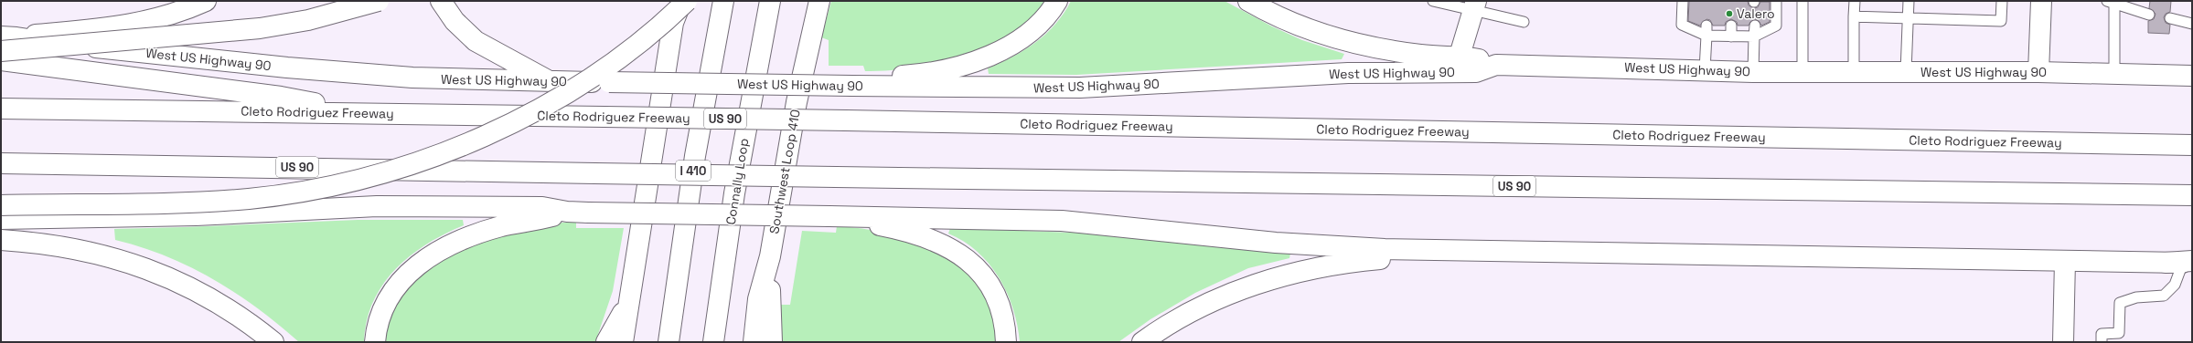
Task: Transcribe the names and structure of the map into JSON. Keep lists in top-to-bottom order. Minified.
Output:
{"streets":{"main road":["West US Highway 90","Cleto Rodriguez Freeway","US 90","I 410","Southwest Loop 410","Connally Loop"]},"places":["Valero"]}
